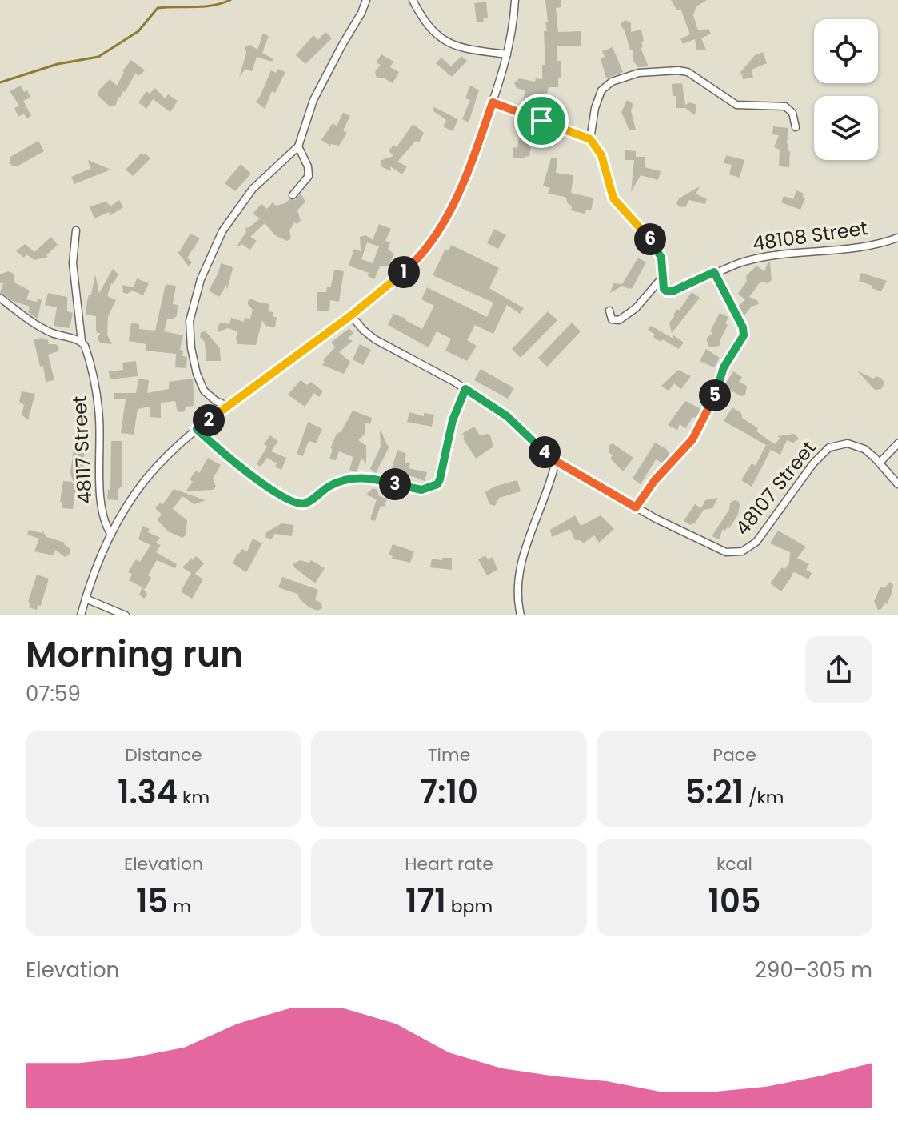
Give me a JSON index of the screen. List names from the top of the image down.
{
  "streets": {
    "street": ["48108 Street", "48117 Street", "48107 Street"]
  },
  "page": {
    "pins": [
      "6",
      "1",
      "5",
      "2",
      "4",
      "3"
    ],
    "heading": ["Morning run", "07:59"],
    "stats": [
      ["Distance", "1.34 km"],
      ["Time", "7:10"],
      ["Pace", "5:21 /km"],
      ["Elevation", "15 m"],
      ["Heart rate", "171 bpm"],
      ["kcal", "105"]
    ],
    "chart": ["Elevation", "290–305 m"]
  }
}
